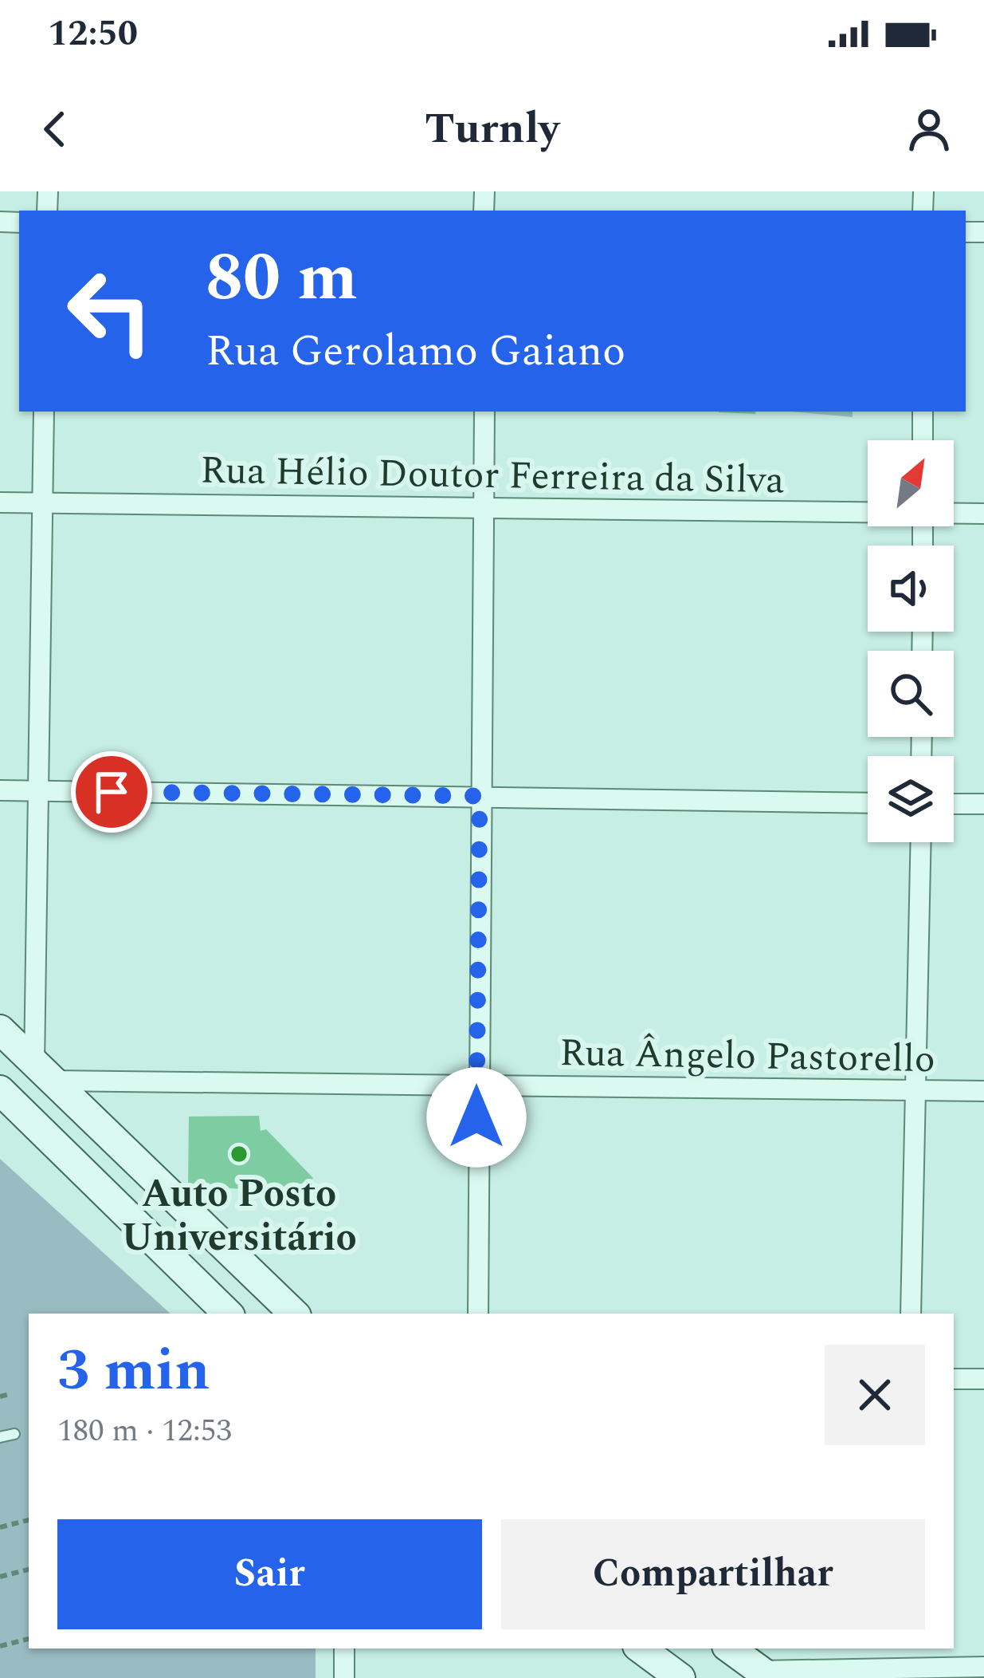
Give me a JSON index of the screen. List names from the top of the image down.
{
  "streets": {
    "street": ["Rua Hélio Doutor Ferreira da Silva", "Rua Ângelo Pastorello"]
  },
  "places": ["Auto Posto Universitário"],
  "north": "top right",
  "page": {
    "status": "12:50",
    "header": "Turnly",
    "turn": ["80 m", "Rua Gerolamo Gaiano"],
    "heading": ["3 min", "180 m · 12:53"],
    "buttons": ["Sair", "Compartilhar"]
  }
}
